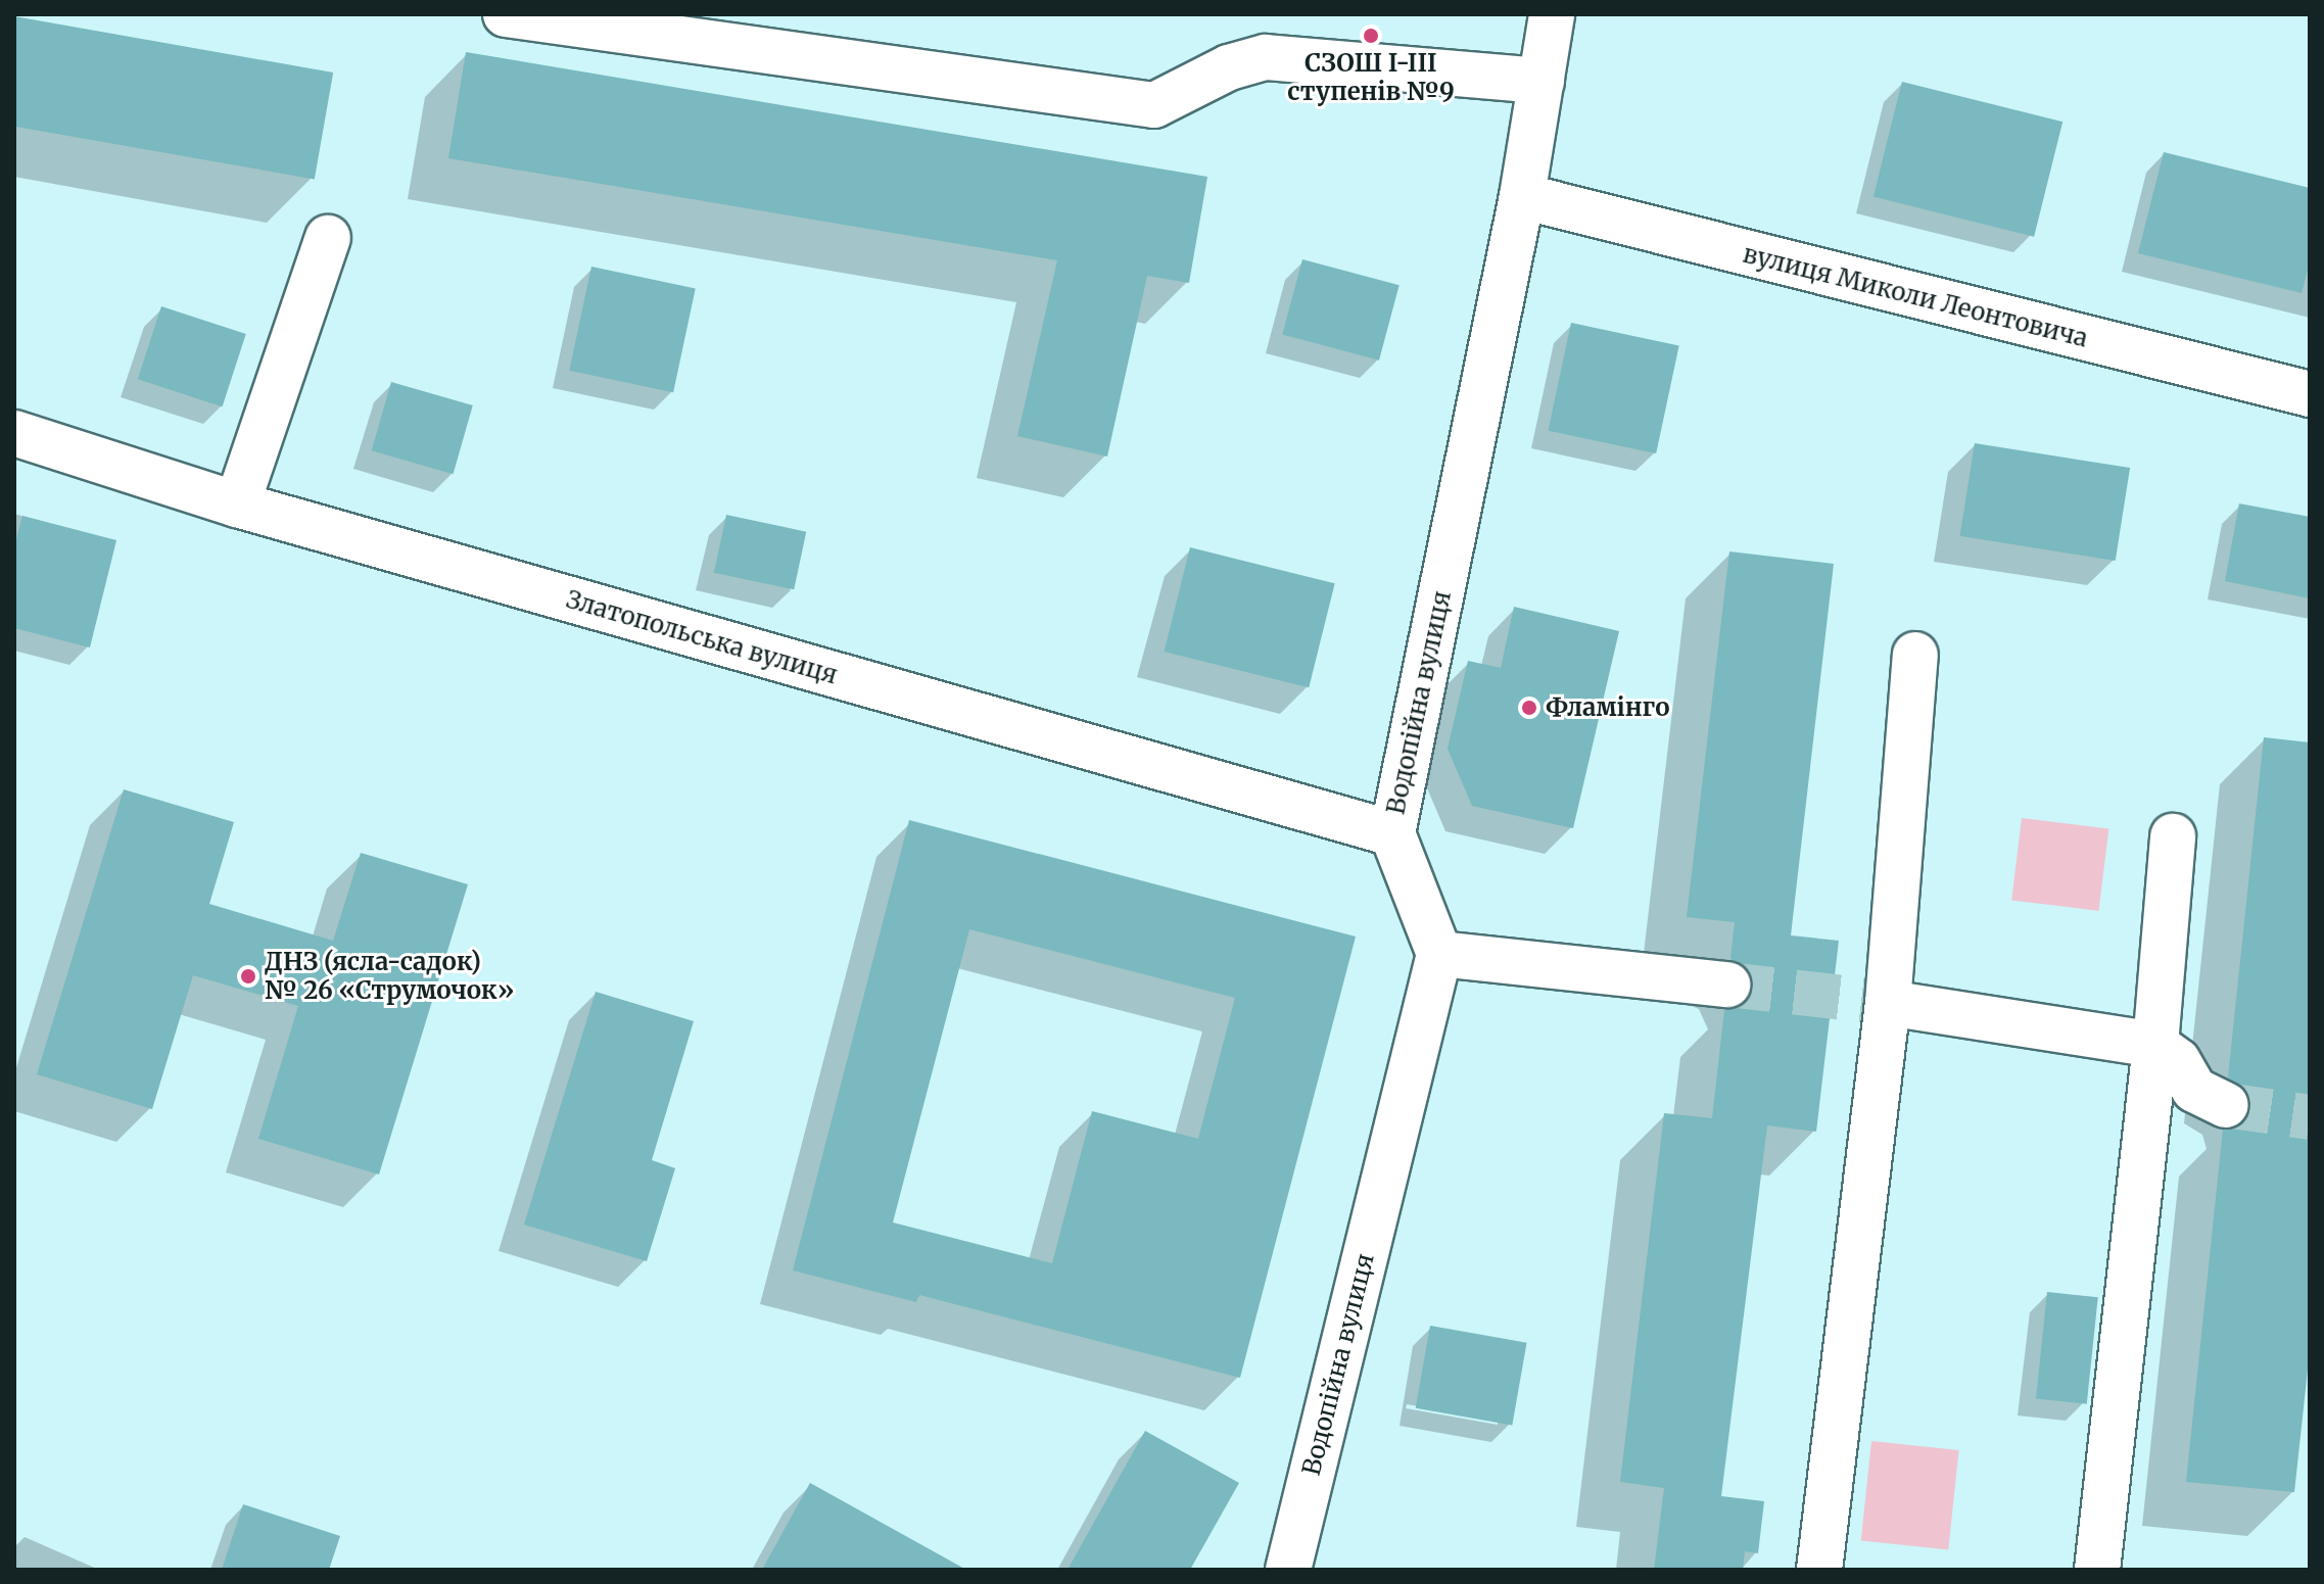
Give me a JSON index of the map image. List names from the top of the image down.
{
  "streets": {
    "street": ["вулиця Миколи Леонтовича", "Златопольська вулиця", "Водопійна вулиця"]
  },
  "crossings": [
    ["вулиця Миколи Леонтовича", "Водопійна вулиця"],
    ["Златопольська вулиця", "Водопійна вулиця"]
  ],
  "places": ["СЗОШ І-ІІІ ступенів №9", "Фламінго", "ДНЗ (ясла-садок) № 26 «Струмочок»"]
}
